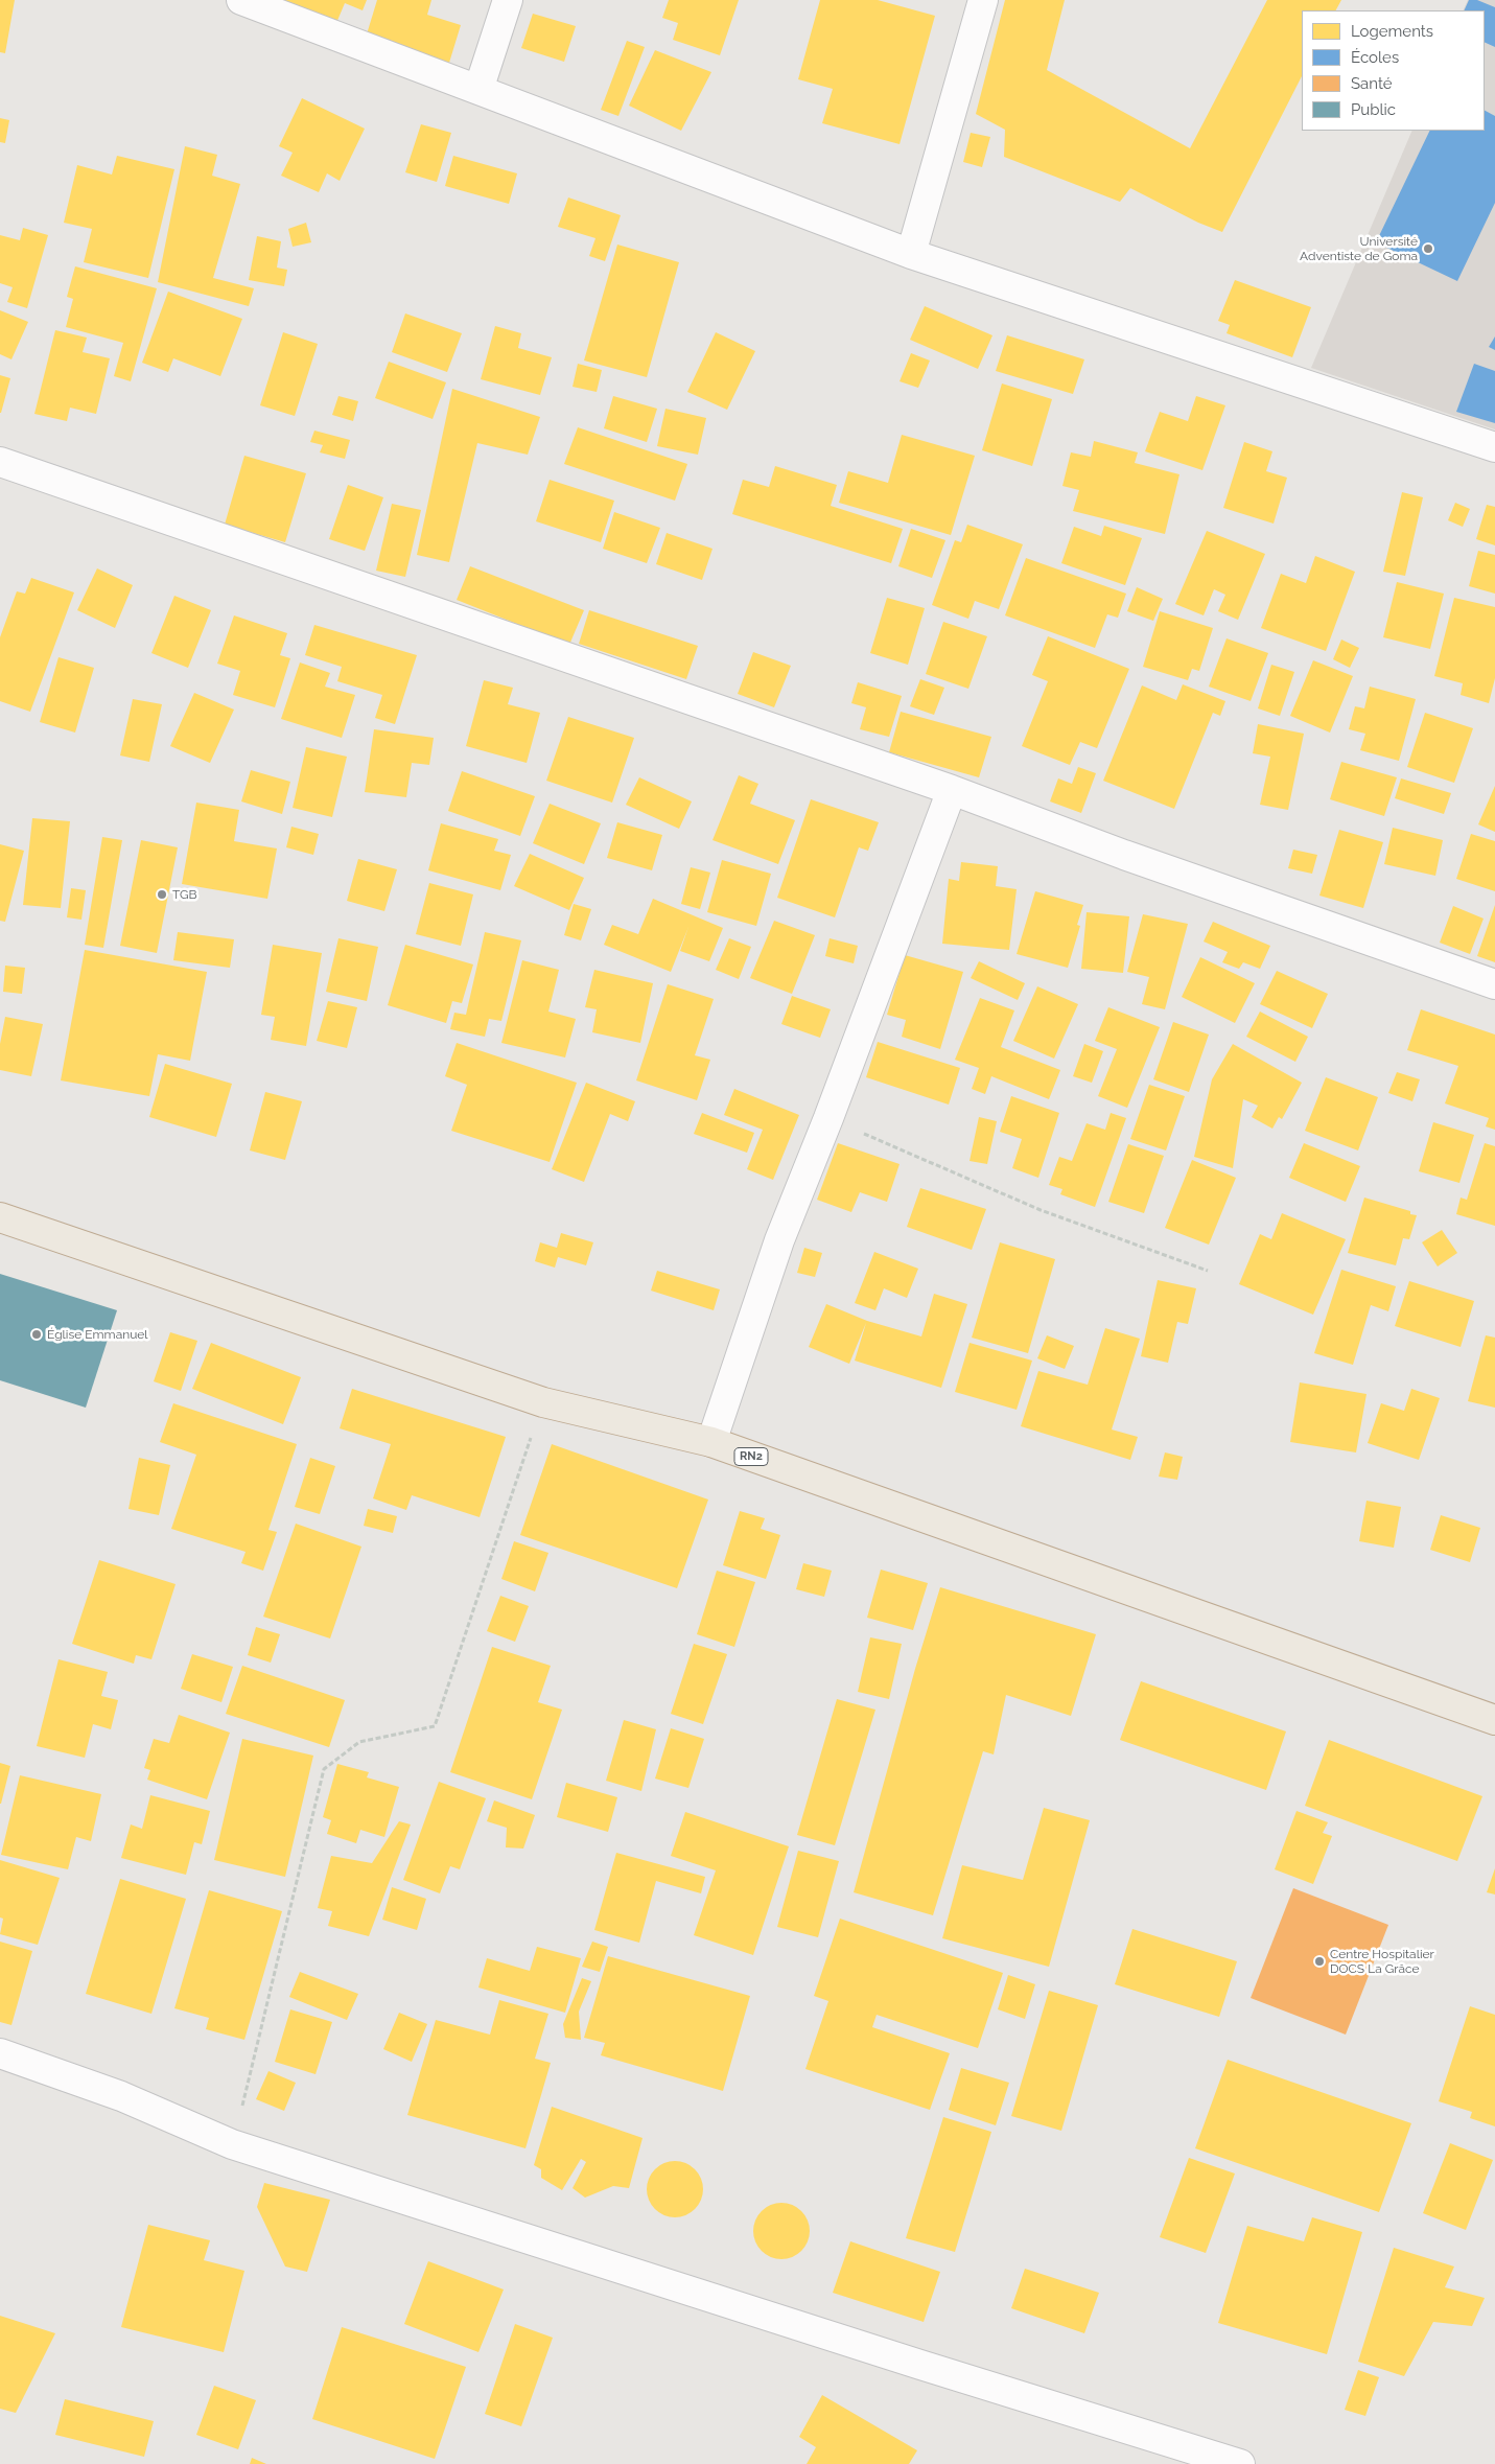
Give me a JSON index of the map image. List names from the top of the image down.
{
  "streets": {
    "highway": ["RN2"]
  },
  "places": [
    "Université Adventiste de Goma",
    "TGB",
    "Église Emmanuel",
    "Centre Hospitalier DOCS La Grâce"
  ],
  "legend": [
    "Logements",
    "Écoles",
    "Santé",
    "Public"
  ]
}
